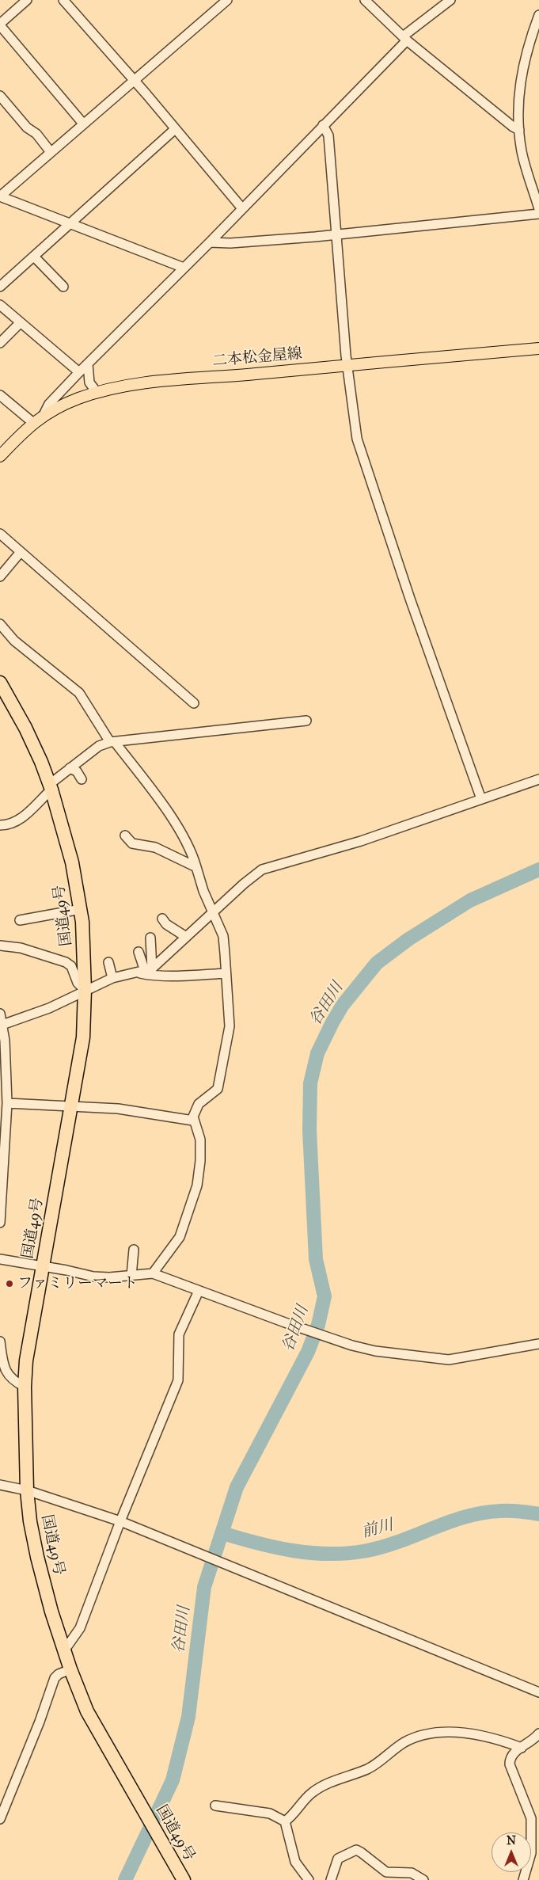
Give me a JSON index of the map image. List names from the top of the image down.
{
  "streets": {
    "highway": ["国道49号"],
    "main road": ["二本松金屋線"]
  },
  "water": ["谷田川", "前川"],
  "places": ["ファミリーマート"],
  "north": "top"
}
